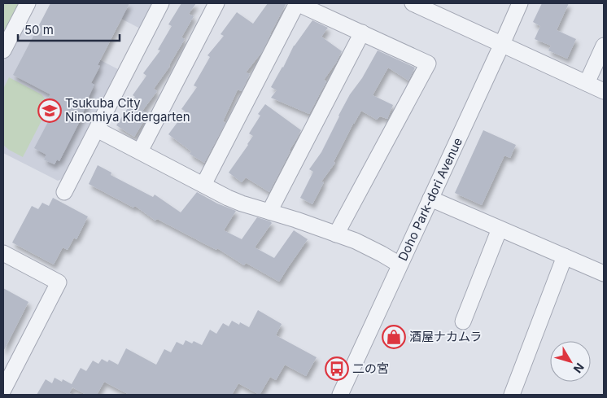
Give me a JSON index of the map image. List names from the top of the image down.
{
  "streets": {
    "street": ["Doho Park-dori Avenue"]
  },
  "places": {
    "school or university": ["Tsukuba City Ninomiya Kidergarten"],
    "shop": ["酒屋ナカムラ"],
    "bus stop": ["二の宮"]
  },
  "scale_bar": "50 m",
  "north": "bottom right"
}
